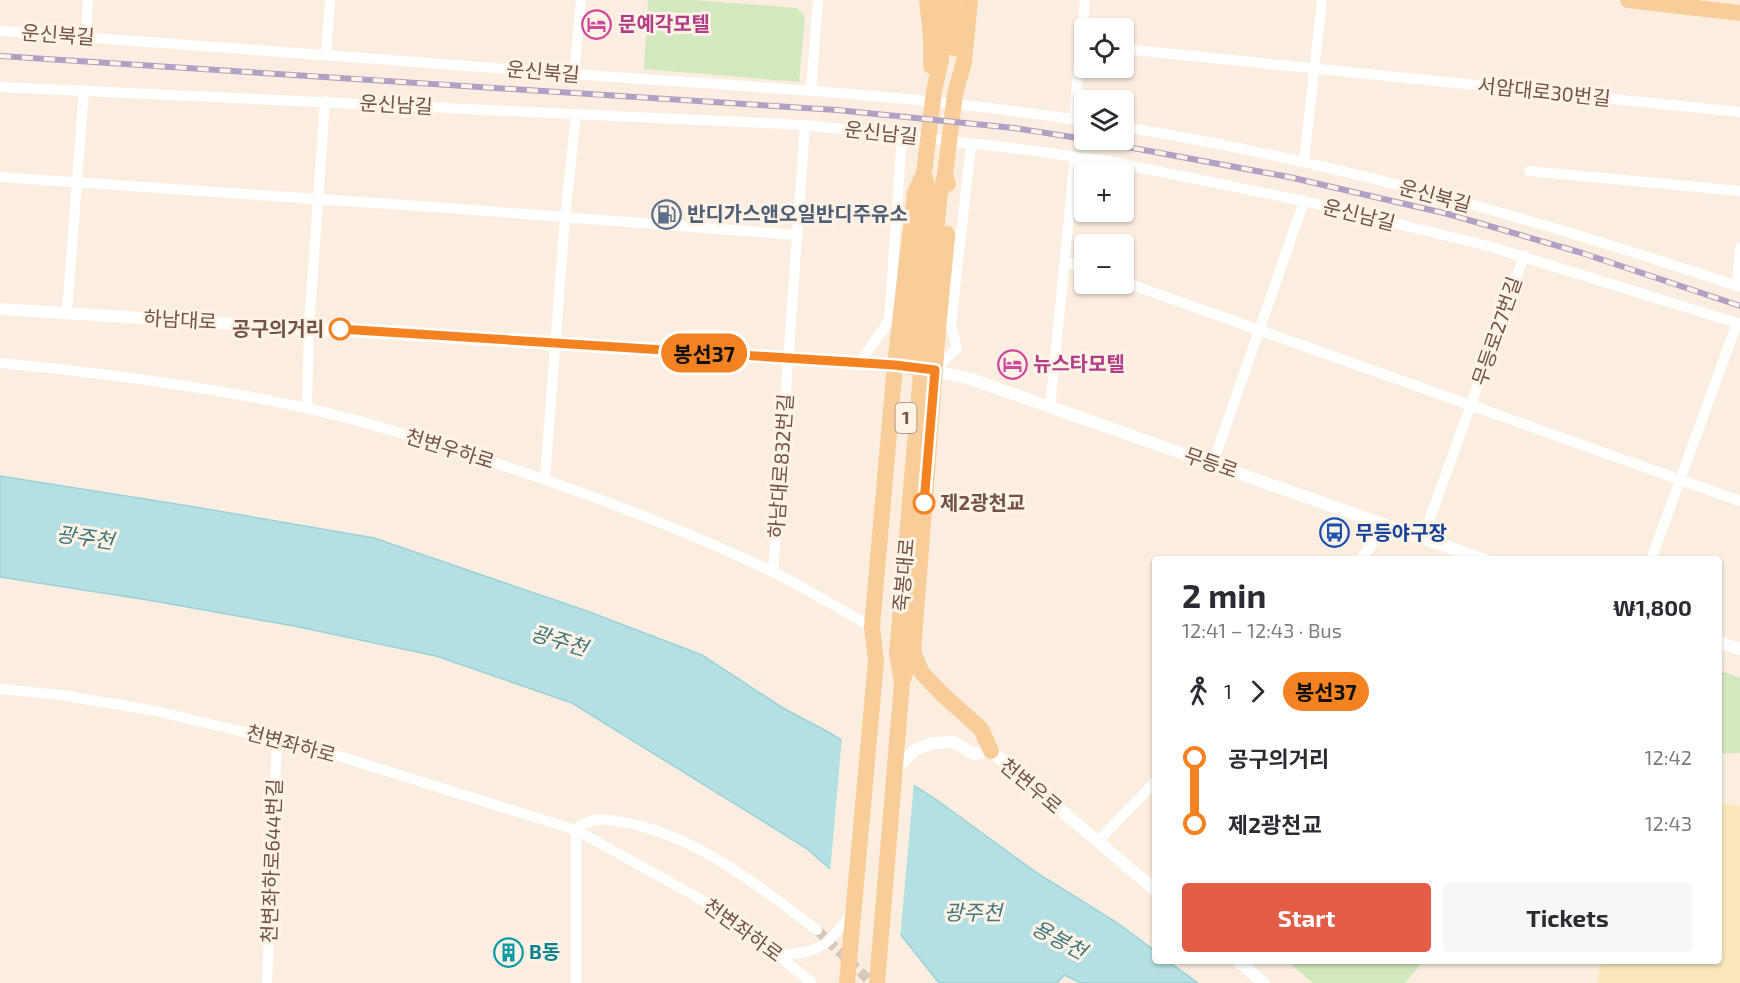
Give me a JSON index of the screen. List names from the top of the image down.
{
  "streets": {
    "main road": ["1", "죽봉대로"],
    "street": [
      "운신북길",
      "서암대로30번길",
      "운신남길",
      "하남대로",
      "무등로27번길",
      "천변우하로",
      "무등로",
      "하남대로832번길",
      "천변좌하로",
      "천변우로",
      "천변좌하로644번길"
    ]
  },
  "crossings": [
    ["운신남길", "무등로27번길"],
    ["운신남길", "하남대로832번길"],
    ["하남대로", "무등로"],
    ["하남대로", "하남대로832번길"],
    ["무등로27번길", "무등로"],
    ["1", "죽봉대로"],
    ["천변우하로", "하남대로832번길"],
    ["죽봉대로", "천변우로"],
    ["천변좌하로", "천변좌하로644번길"]
  ],
  "water": ["광주천", "용봉천"],
  "places": {
    "hotel": ["문예각모텔", "뉴스타모텔"],
    "fuel station": ["반디가스앤오일반디주유소"],
    "other": ["공구의거리", "제2광천교"],
    "bus stop": ["무등야구장"],
    "building": ["B동"]
  },
  "lines": ["bus line 봉선37"],
  "page": {
    "on_map": "봉선37",
    "map_buttons": ["+", "−"],
    "heading": ["2 min", "12:41 – 12:43 · Bus", "₩1,800"],
    "legs": ["1", "봉선37"],
    "list": [
      {
        "name": "공구의거리",
        "value": "12:42"
      },
      {
        "name": "제2광천교",
        "value": "12:43"
      }
    ],
    "buttons": ["Start", "Tickets"]
  }
}
